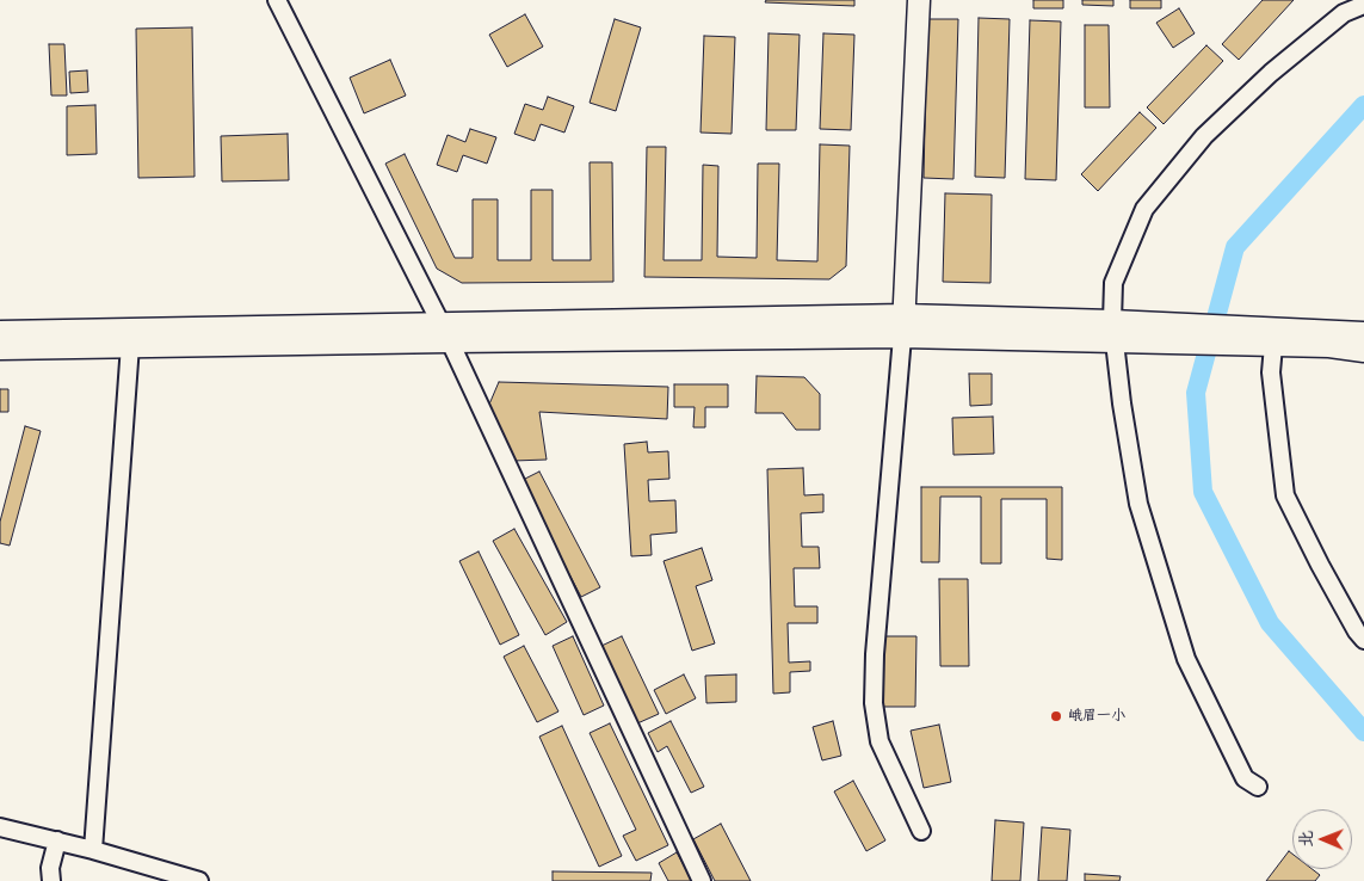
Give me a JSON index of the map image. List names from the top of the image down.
{
  "places": ["峨眉一小"],
  "north": "left"
}
